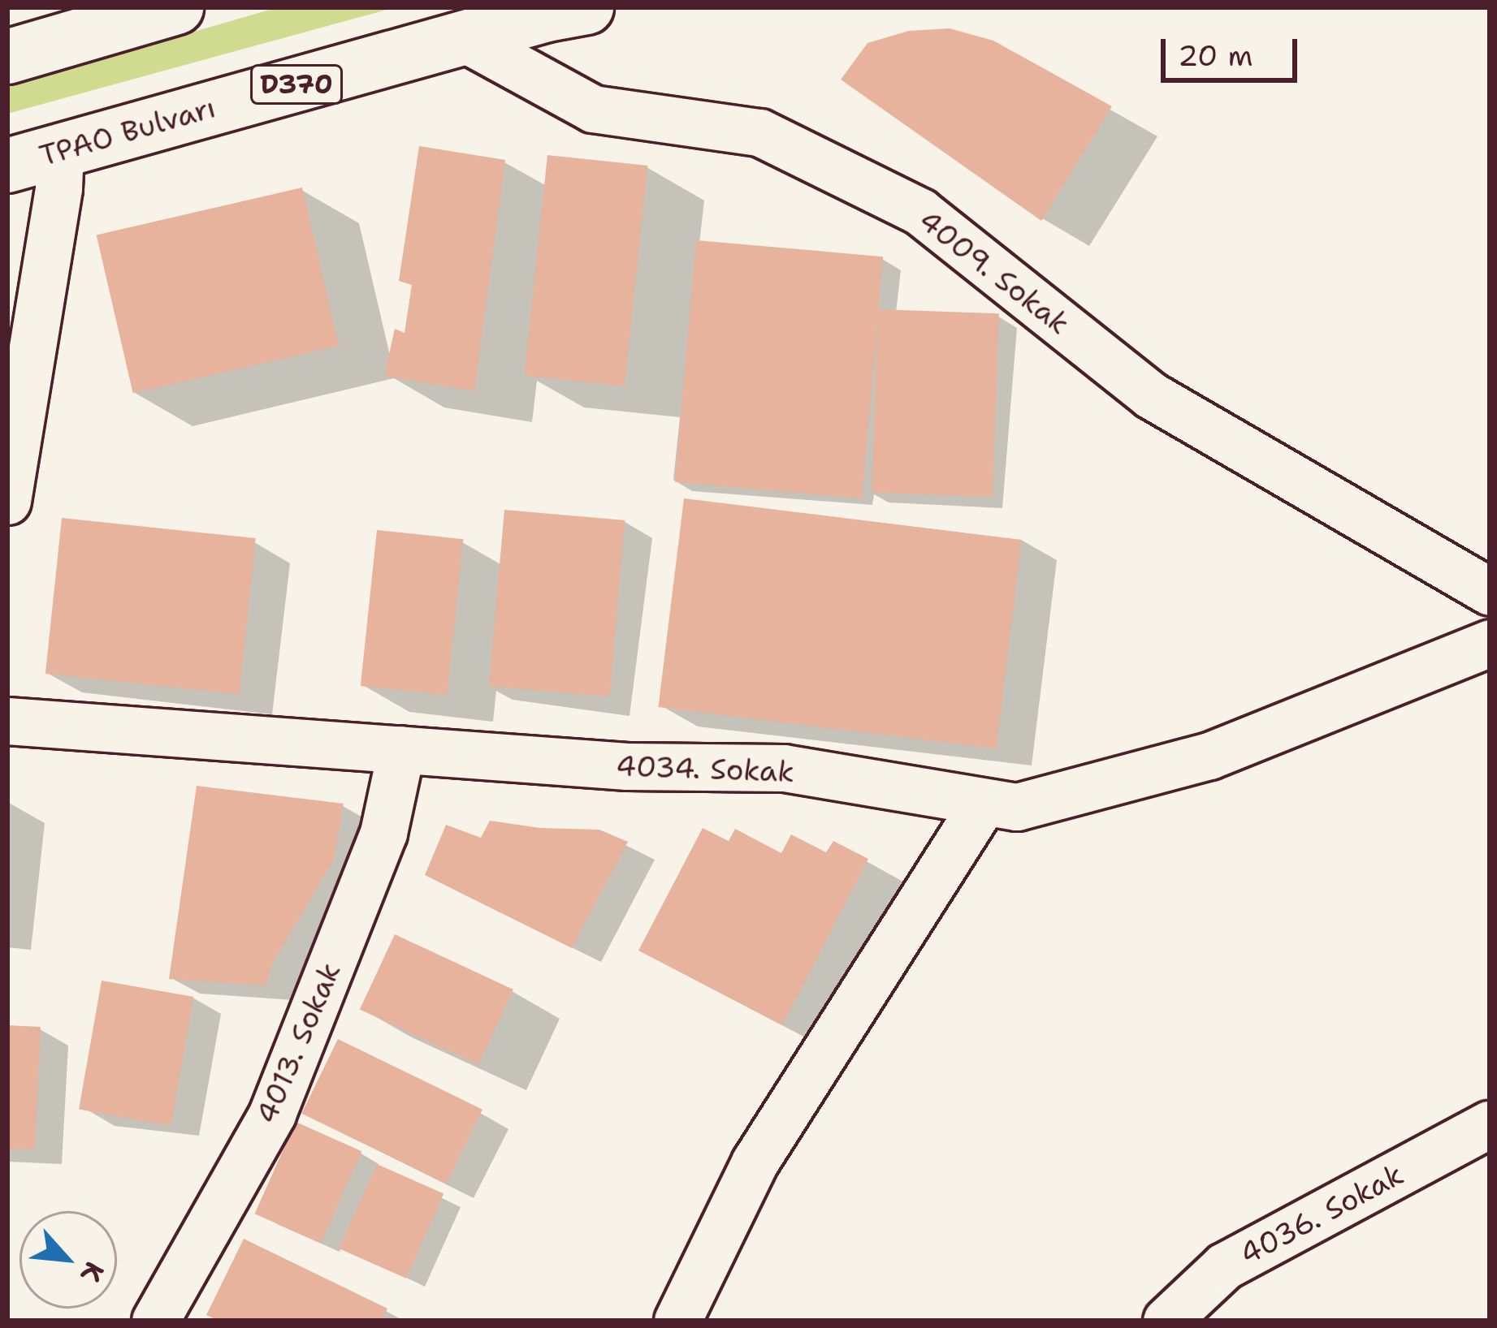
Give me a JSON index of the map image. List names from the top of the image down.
{
  "streets": {
    "highway": ["D370", "TPAO Bulvarı"],
    "street": [
      "4009. Sokak",
      "4034. Sokak",
      "4013. Sokak",
      "4036. Sokak"
    ]
  },
  "crossings": [
    ["TPAO Bulvarı", "4009. Sokak"],
    ["4034. Sokak", "4013. Sokak"]
  ],
  "scale_bar": "20 m",
  "north": "bottom right"
}
